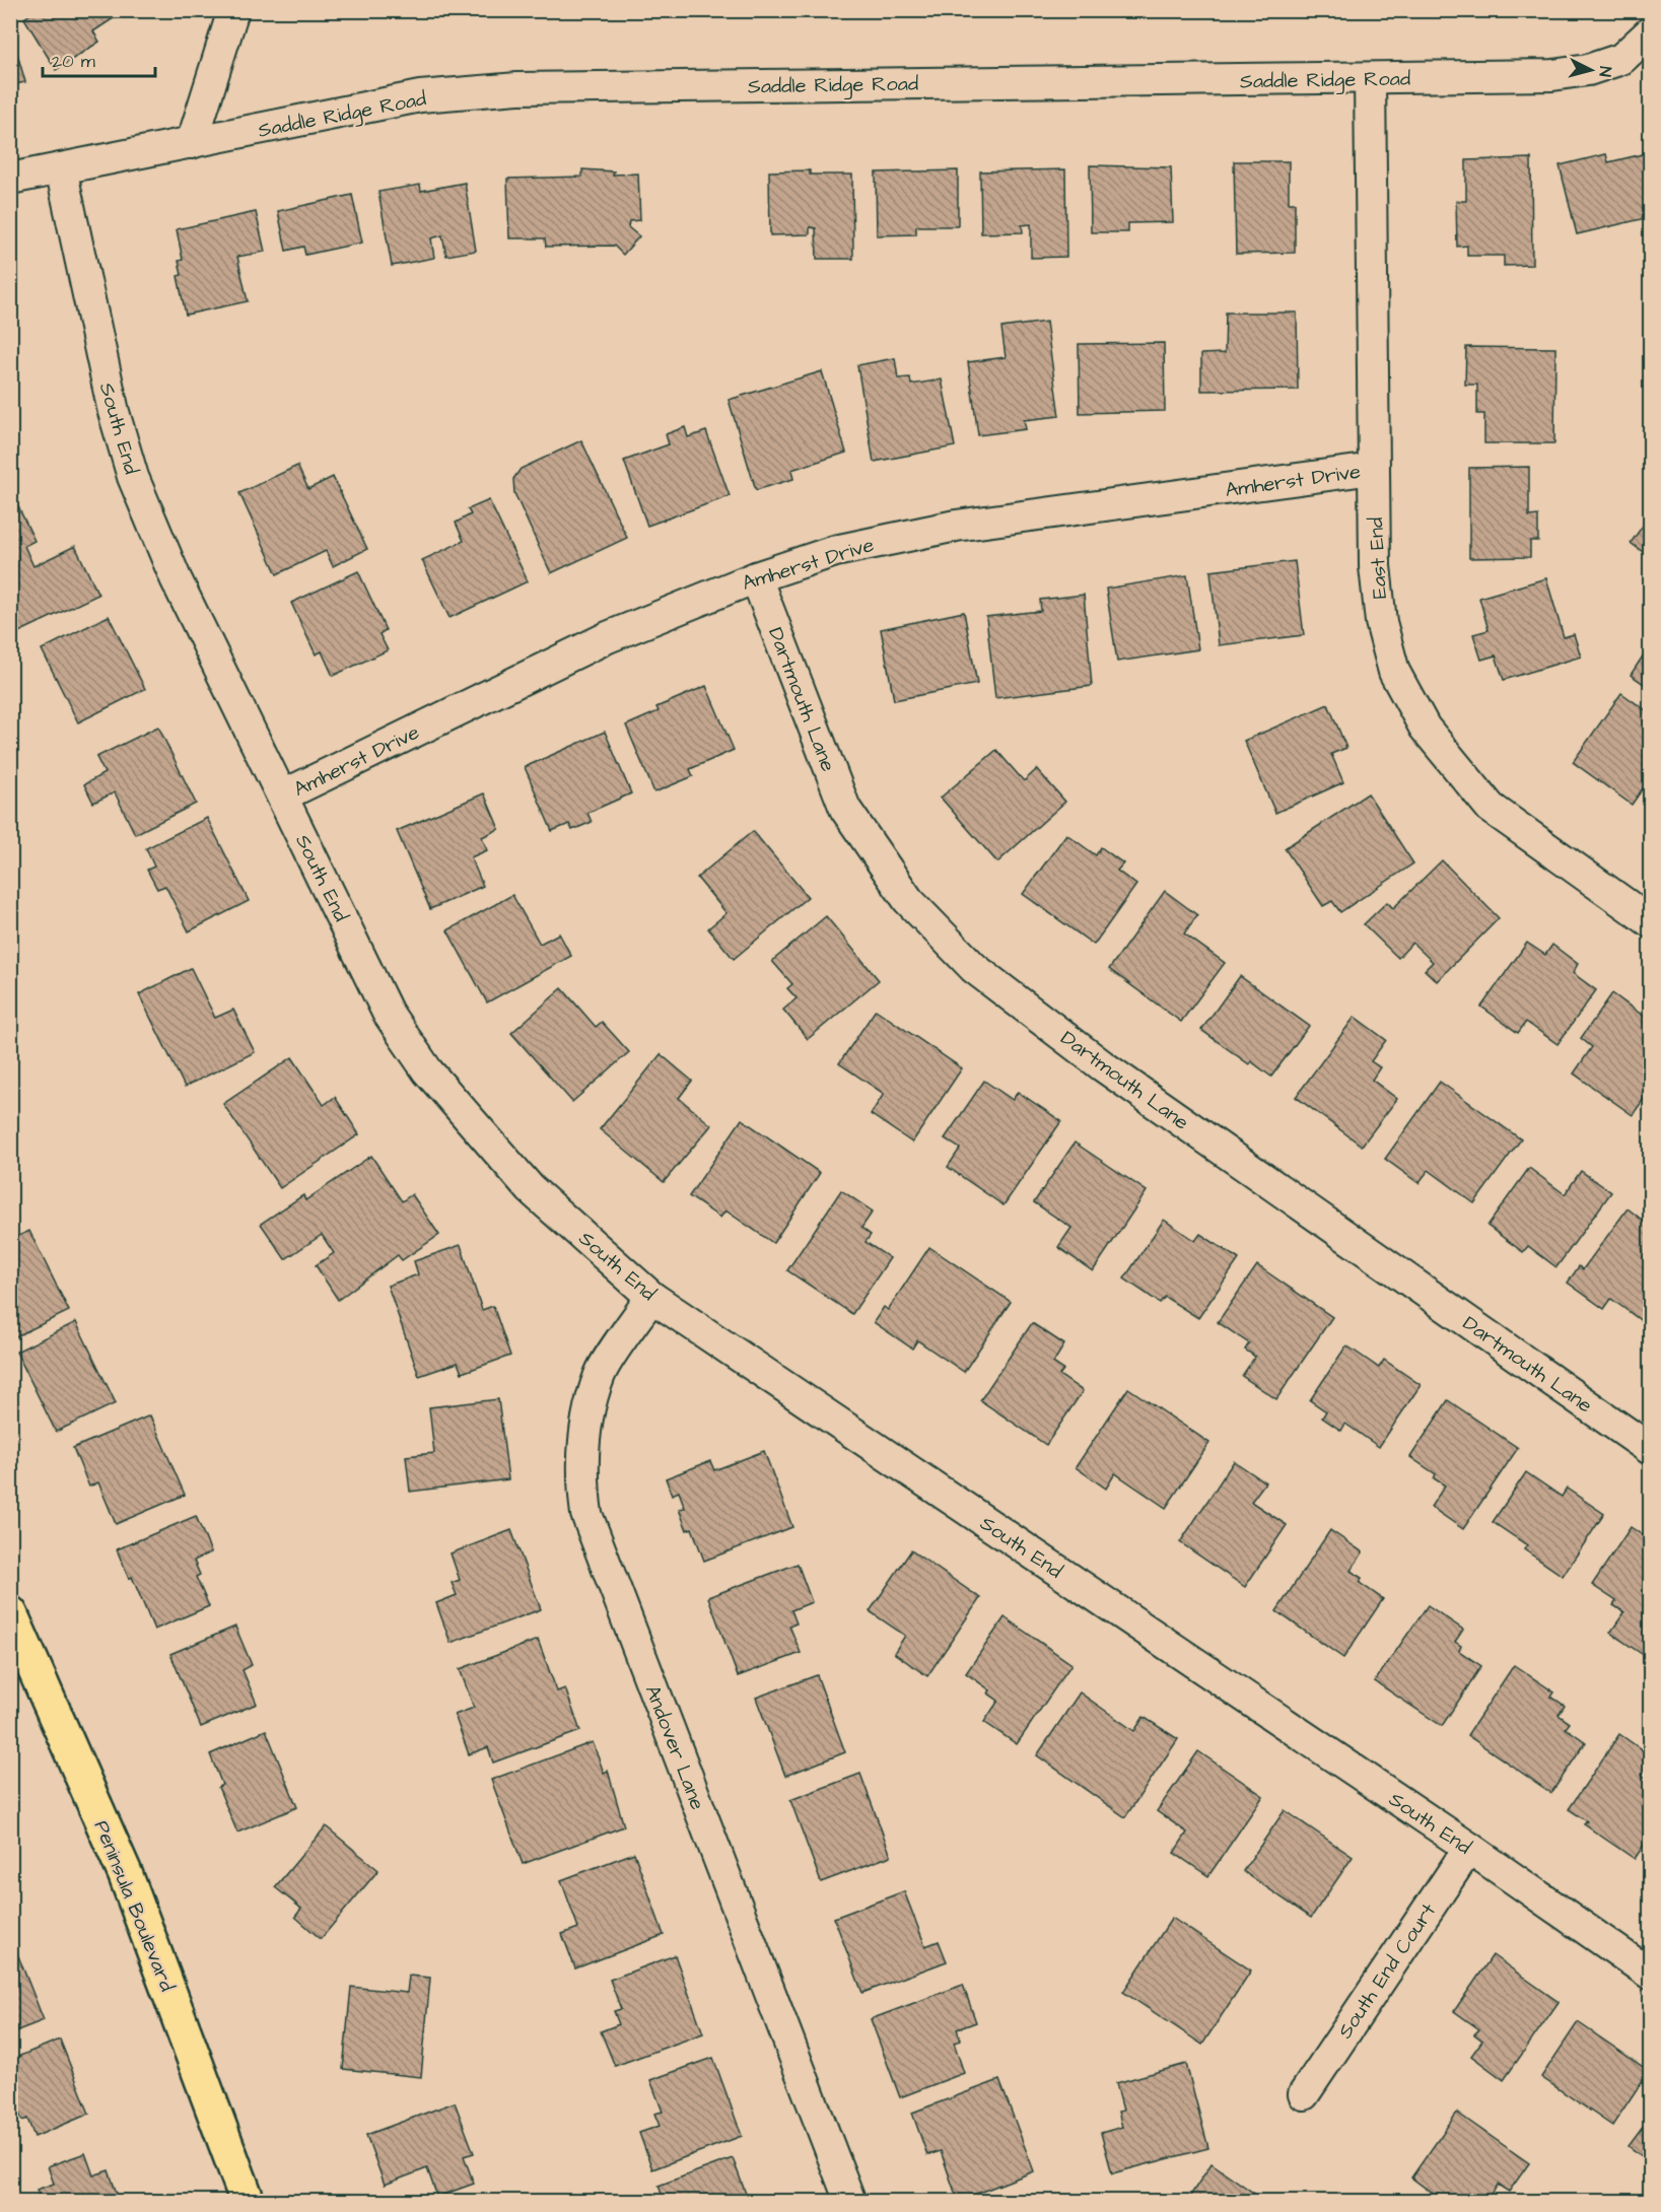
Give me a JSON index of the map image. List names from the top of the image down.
{
  "streets": {
    "main road": ["Peninsula Boulevard"],
    "street": [
      "Saddle Ridge Road",
      "South End",
      "Amherst Drive",
      "East End",
      "Dartmouth Lane",
      "Andover Lane",
      "South End Court"
    ]
  },
  "crossings": [
    ["Saddle Ridge Road", "South End"],
    ["Saddle Ridge Road", "East End"],
    ["South End", "Amherst Drive"],
    ["South End", "Andover Lane"],
    ["South End", "South End Court"],
    ["Amherst Drive", "East End"],
    ["Amherst Drive", "Dartmouth Lane"]
  ],
  "scale_bar": "20 m",
  "north": "right"
}
